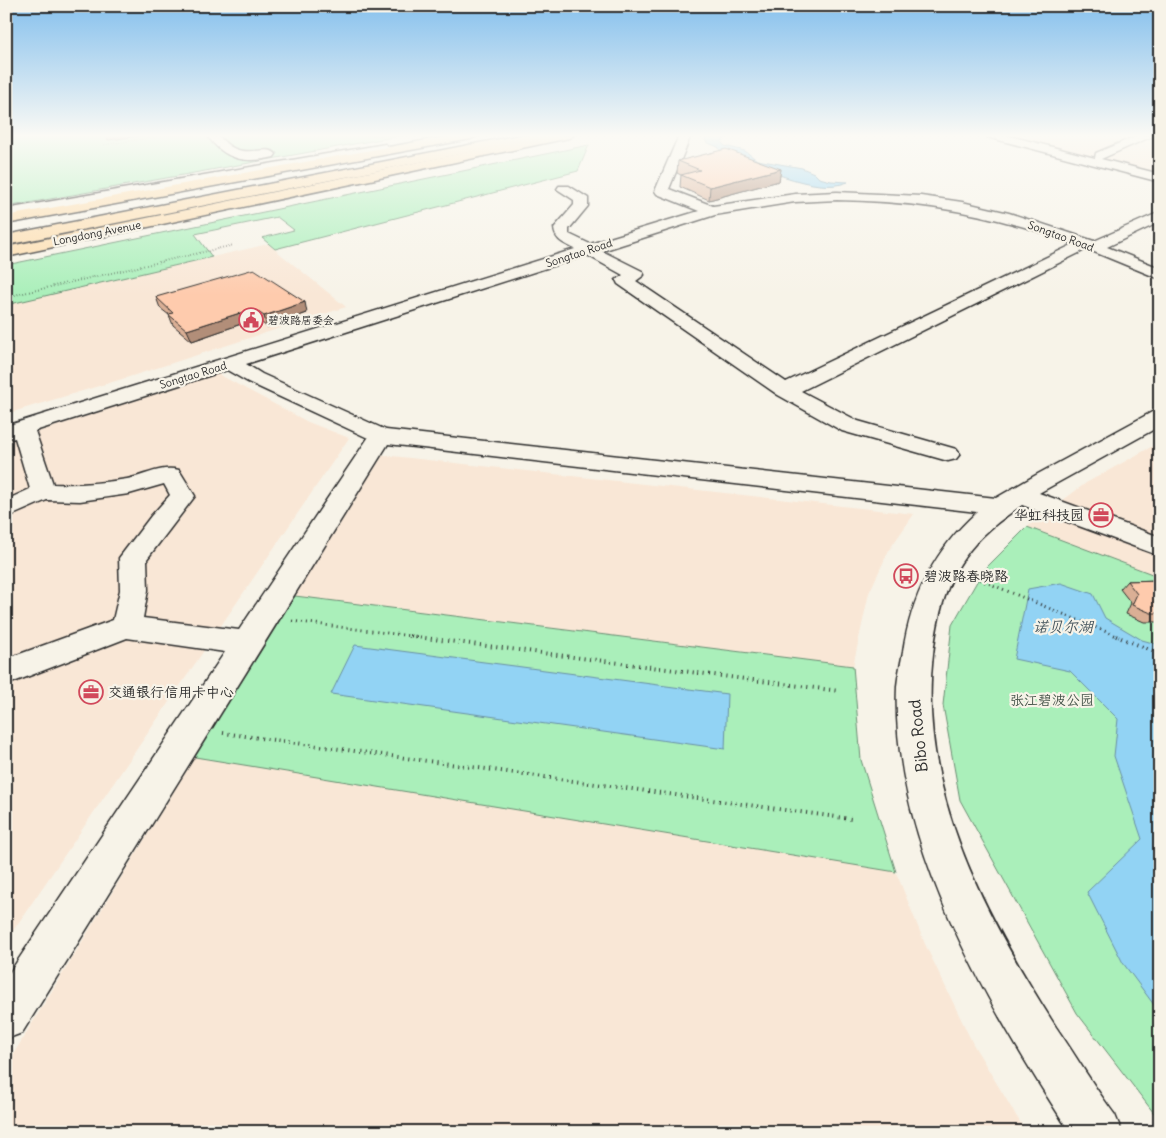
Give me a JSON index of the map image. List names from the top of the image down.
{
  "streets": {
    "main road": ["Longdong Avenue"],
    "street": ["Songtao Road", "Bibo Road"]
  },
  "water": ["诺贝尔湖"],
  "parks": ["张江碧波公园"],
  "places": {
    "public building": ["碧波路居委会"],
    "office": ["华虹科技园", "交通银行信用卡中心"],
    "bus stop": ["碧波路春晓路"]
  }
}
